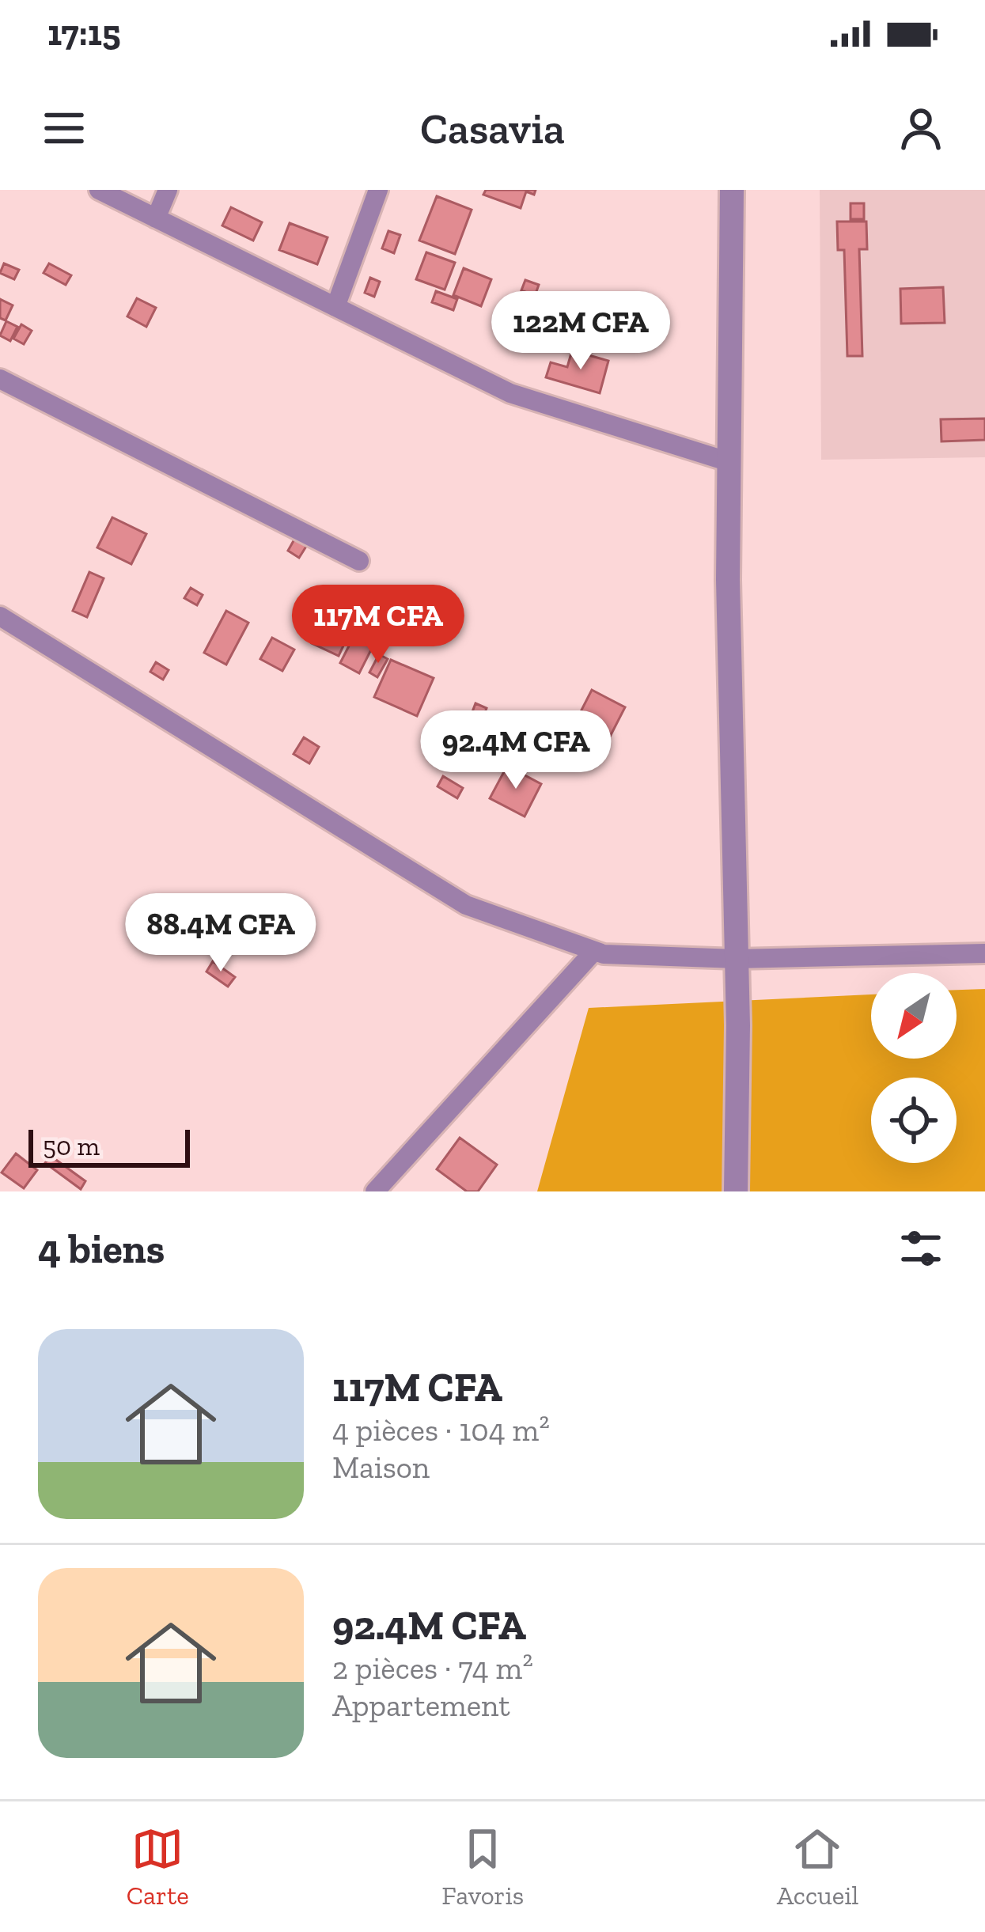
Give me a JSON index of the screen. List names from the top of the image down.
{
  "scale_bar": "50 m",
  "north": "bottom left",
  "page": {
    "status": "17:15",
    "header": "Casavia",
    "price": [
      "122M CFA",
      "117M CFA",
      "92.4M CFA",
      "88.4M CFA"
    ],
    "scale": "50 m",
    "heading": "4 biens",
    "list": [
      {
        "name": "117M CFA",
        "note": "4 pièces · 104 m² · Maison"
      },
      {
        "name": "92.4M CFA",
        "note": "2 pièces · 74 m² · Appartement"
      }
    ],
    "tabs": ["Carte", "Favoris", "Accueil"]
  }
}
